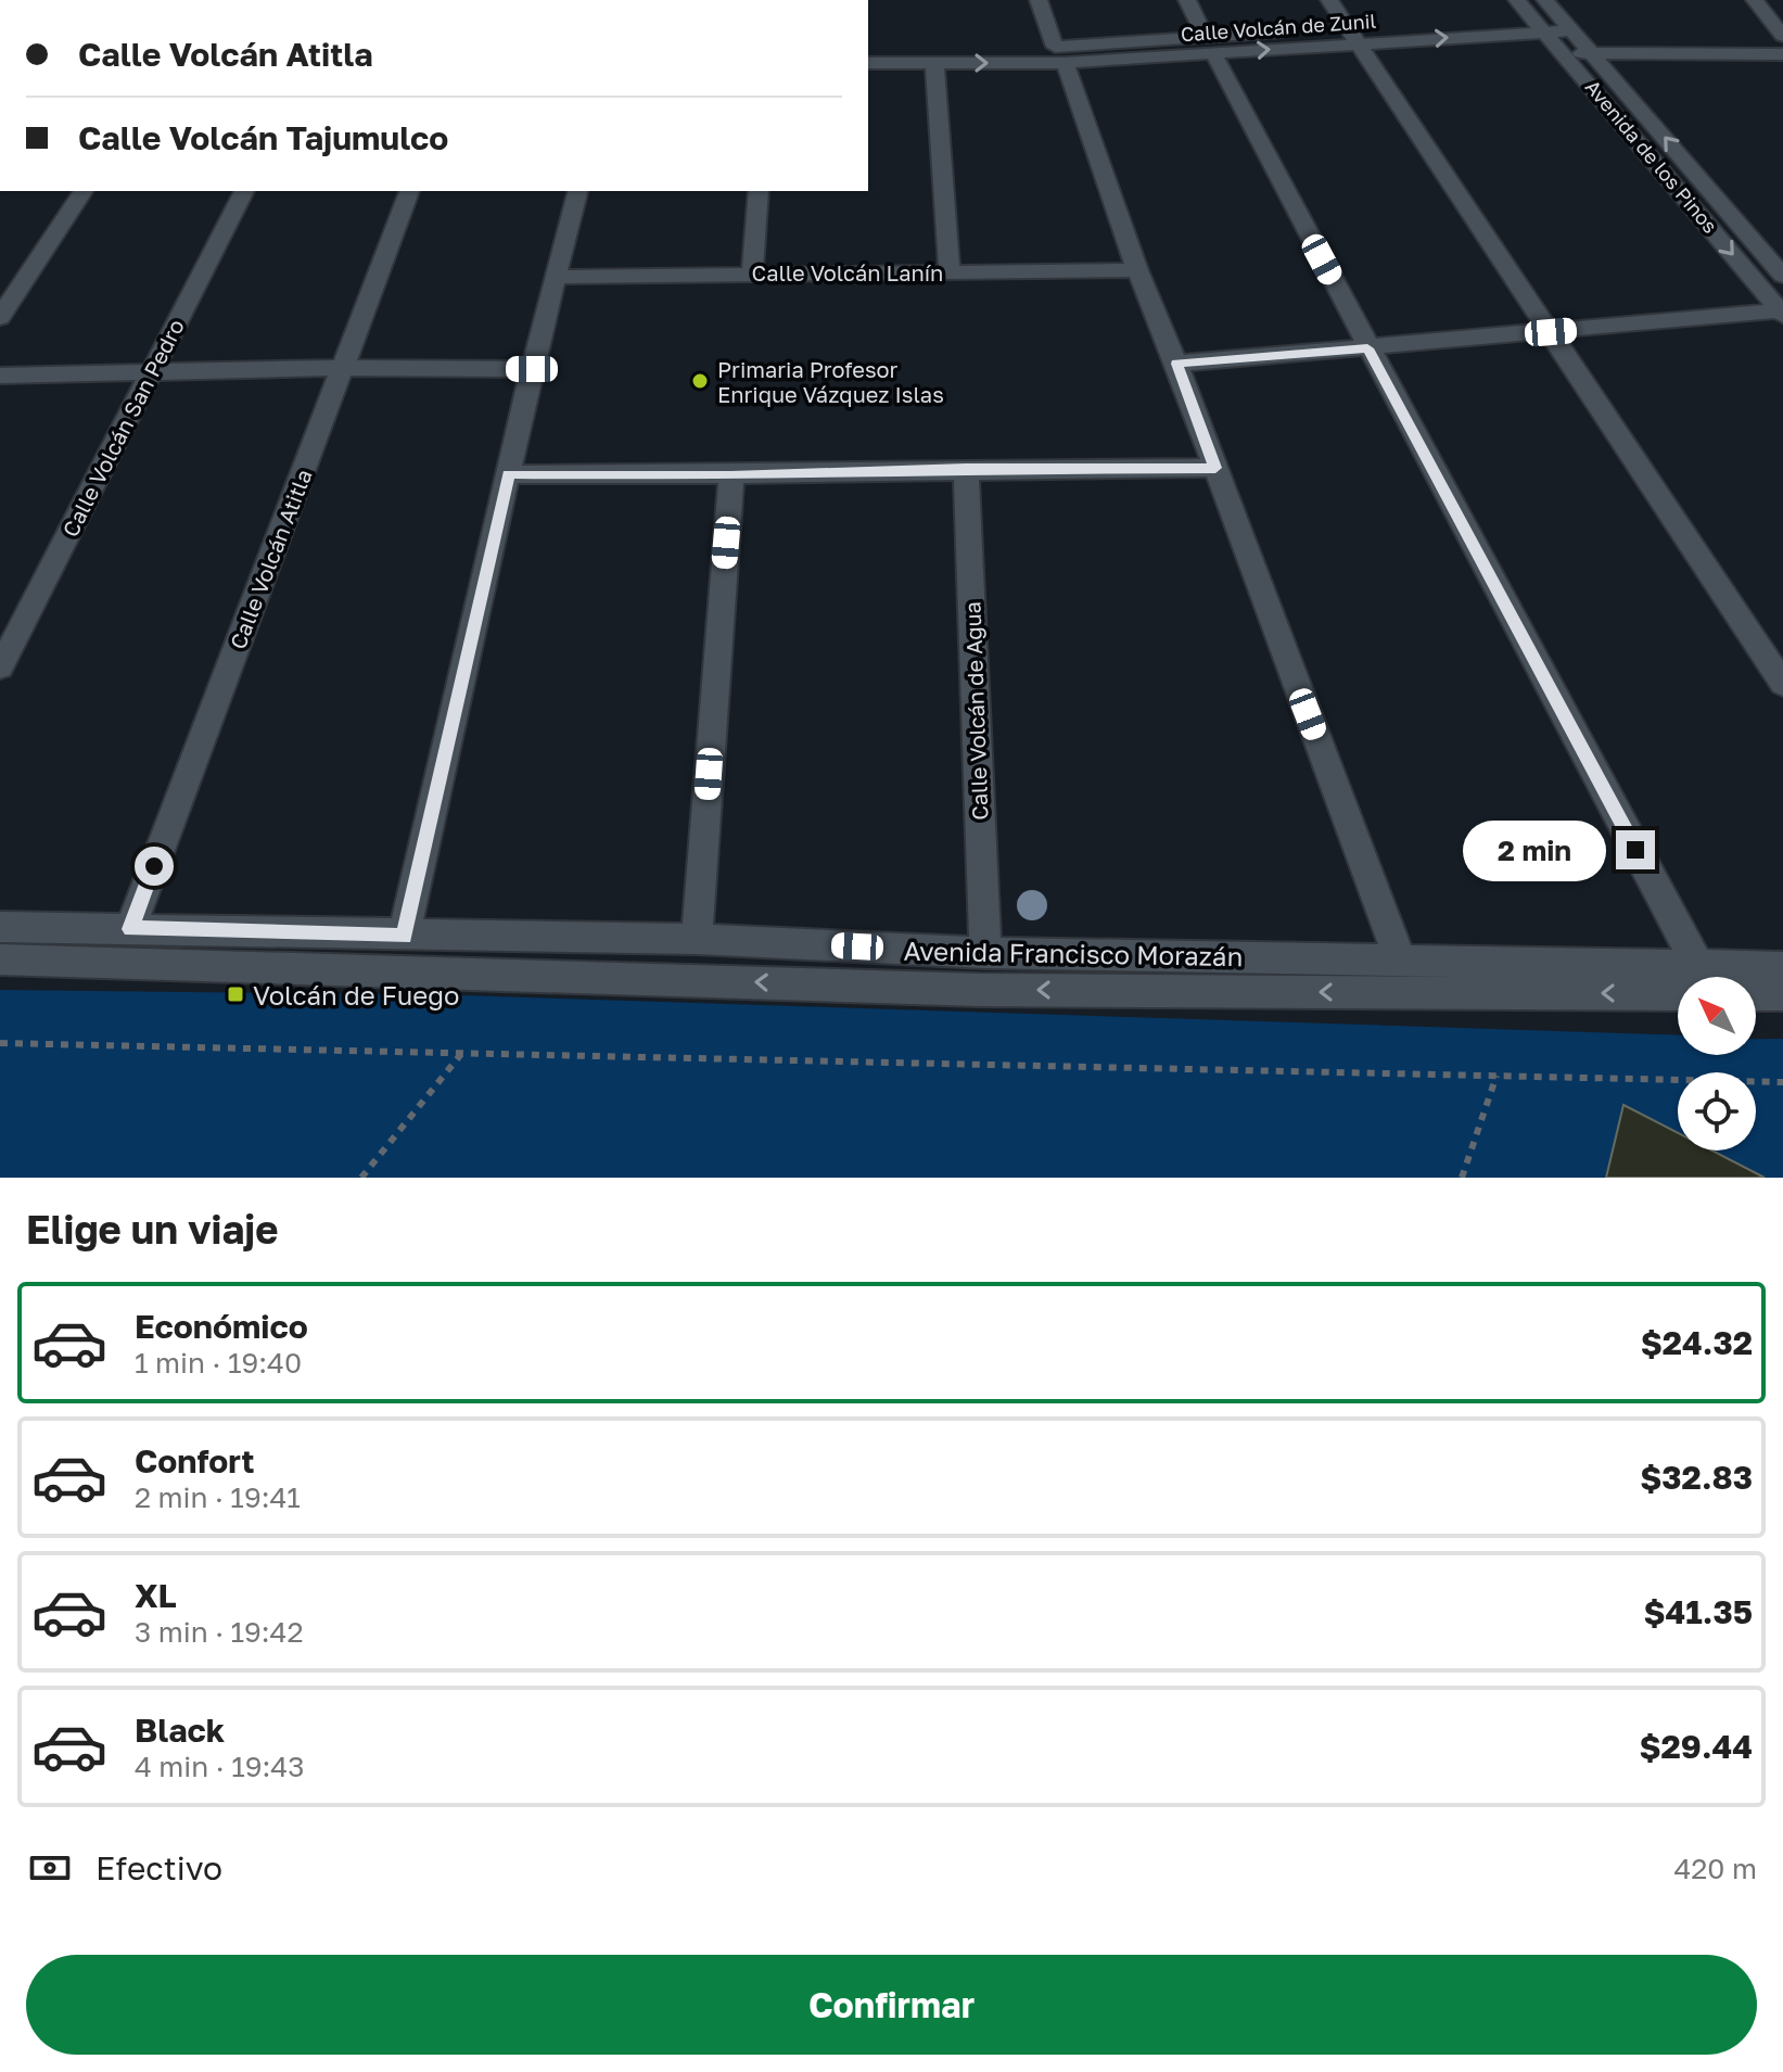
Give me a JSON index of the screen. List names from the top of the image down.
{
  "streets": {
    "street": [
      "Calle Volcán de Zunil",
      "Avenida de los Pinos",
      "Calle Volcán Lanín",
      "Calle Volcán San Pedro",
      "Calle Volcán Atitla",
      "Calle Volcán de Agua",
      "Avenida Francisco Morazán"
    ]
  },
  "crossings": [
    ["Calle Volcán de Zunil", "Avenida de los Pinos"],
    ["Calle Volcán Atitla", "Avenida Francisco Morazán"],
    ["Calle Volcán de Agua", "Avenida Francisco Morazán"]
  ],
  "places": {
    "other": ["Primaria Profesor Enrique Vázquez Islas"],
    "transit": ["Volcán de Fuego"]
  },
  "north": "top left",
  "page": {
    "banner": ["Calle Volcán Atitla", "Calle Volcán Tajumulco"],
    "bubble": "2 min",
    "heading": "Elige un viaje",
    "list": [
      {
        "name": "Económico",
        "note": "1 min · 19:40",
        "value": "$24.32"
      },
      {
        "name": "Confort",
        "note": "2 min · 19:41",
        "value": "$32.83"
      },
      {
        "name": "XL",
        "note": "3 min · 19:42",
        "value": "$41.35"
      },
      {
        "name": "Black",
        "note": "4 min · 19:43",
        "value": "$29.44"
      }
    ],
    "pay": ["Efectivo", "420 m"],
    "buttons": "Confirmar"
  }
}
